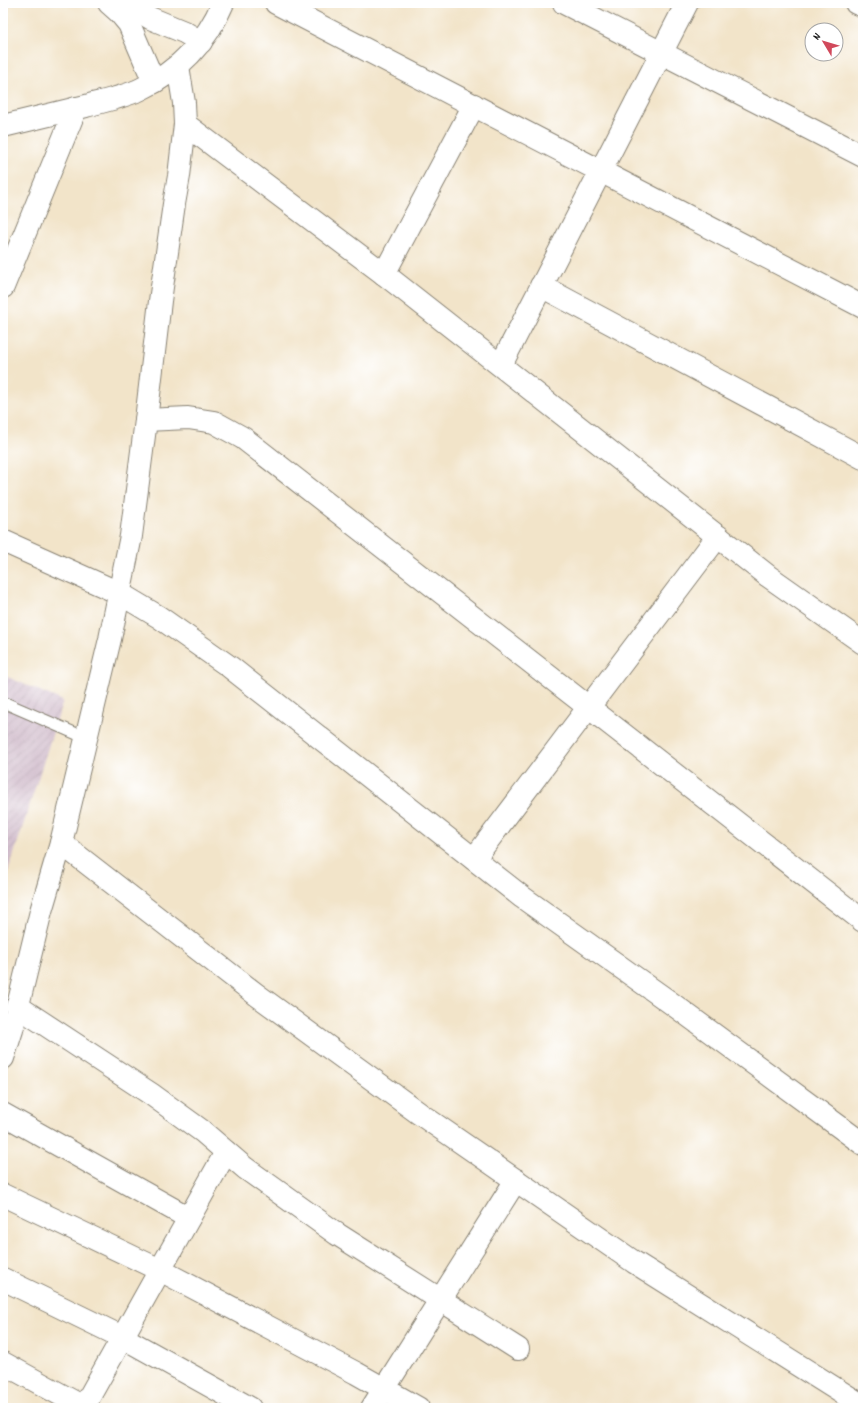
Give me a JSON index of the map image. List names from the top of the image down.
{
  "north": "top left"
}
